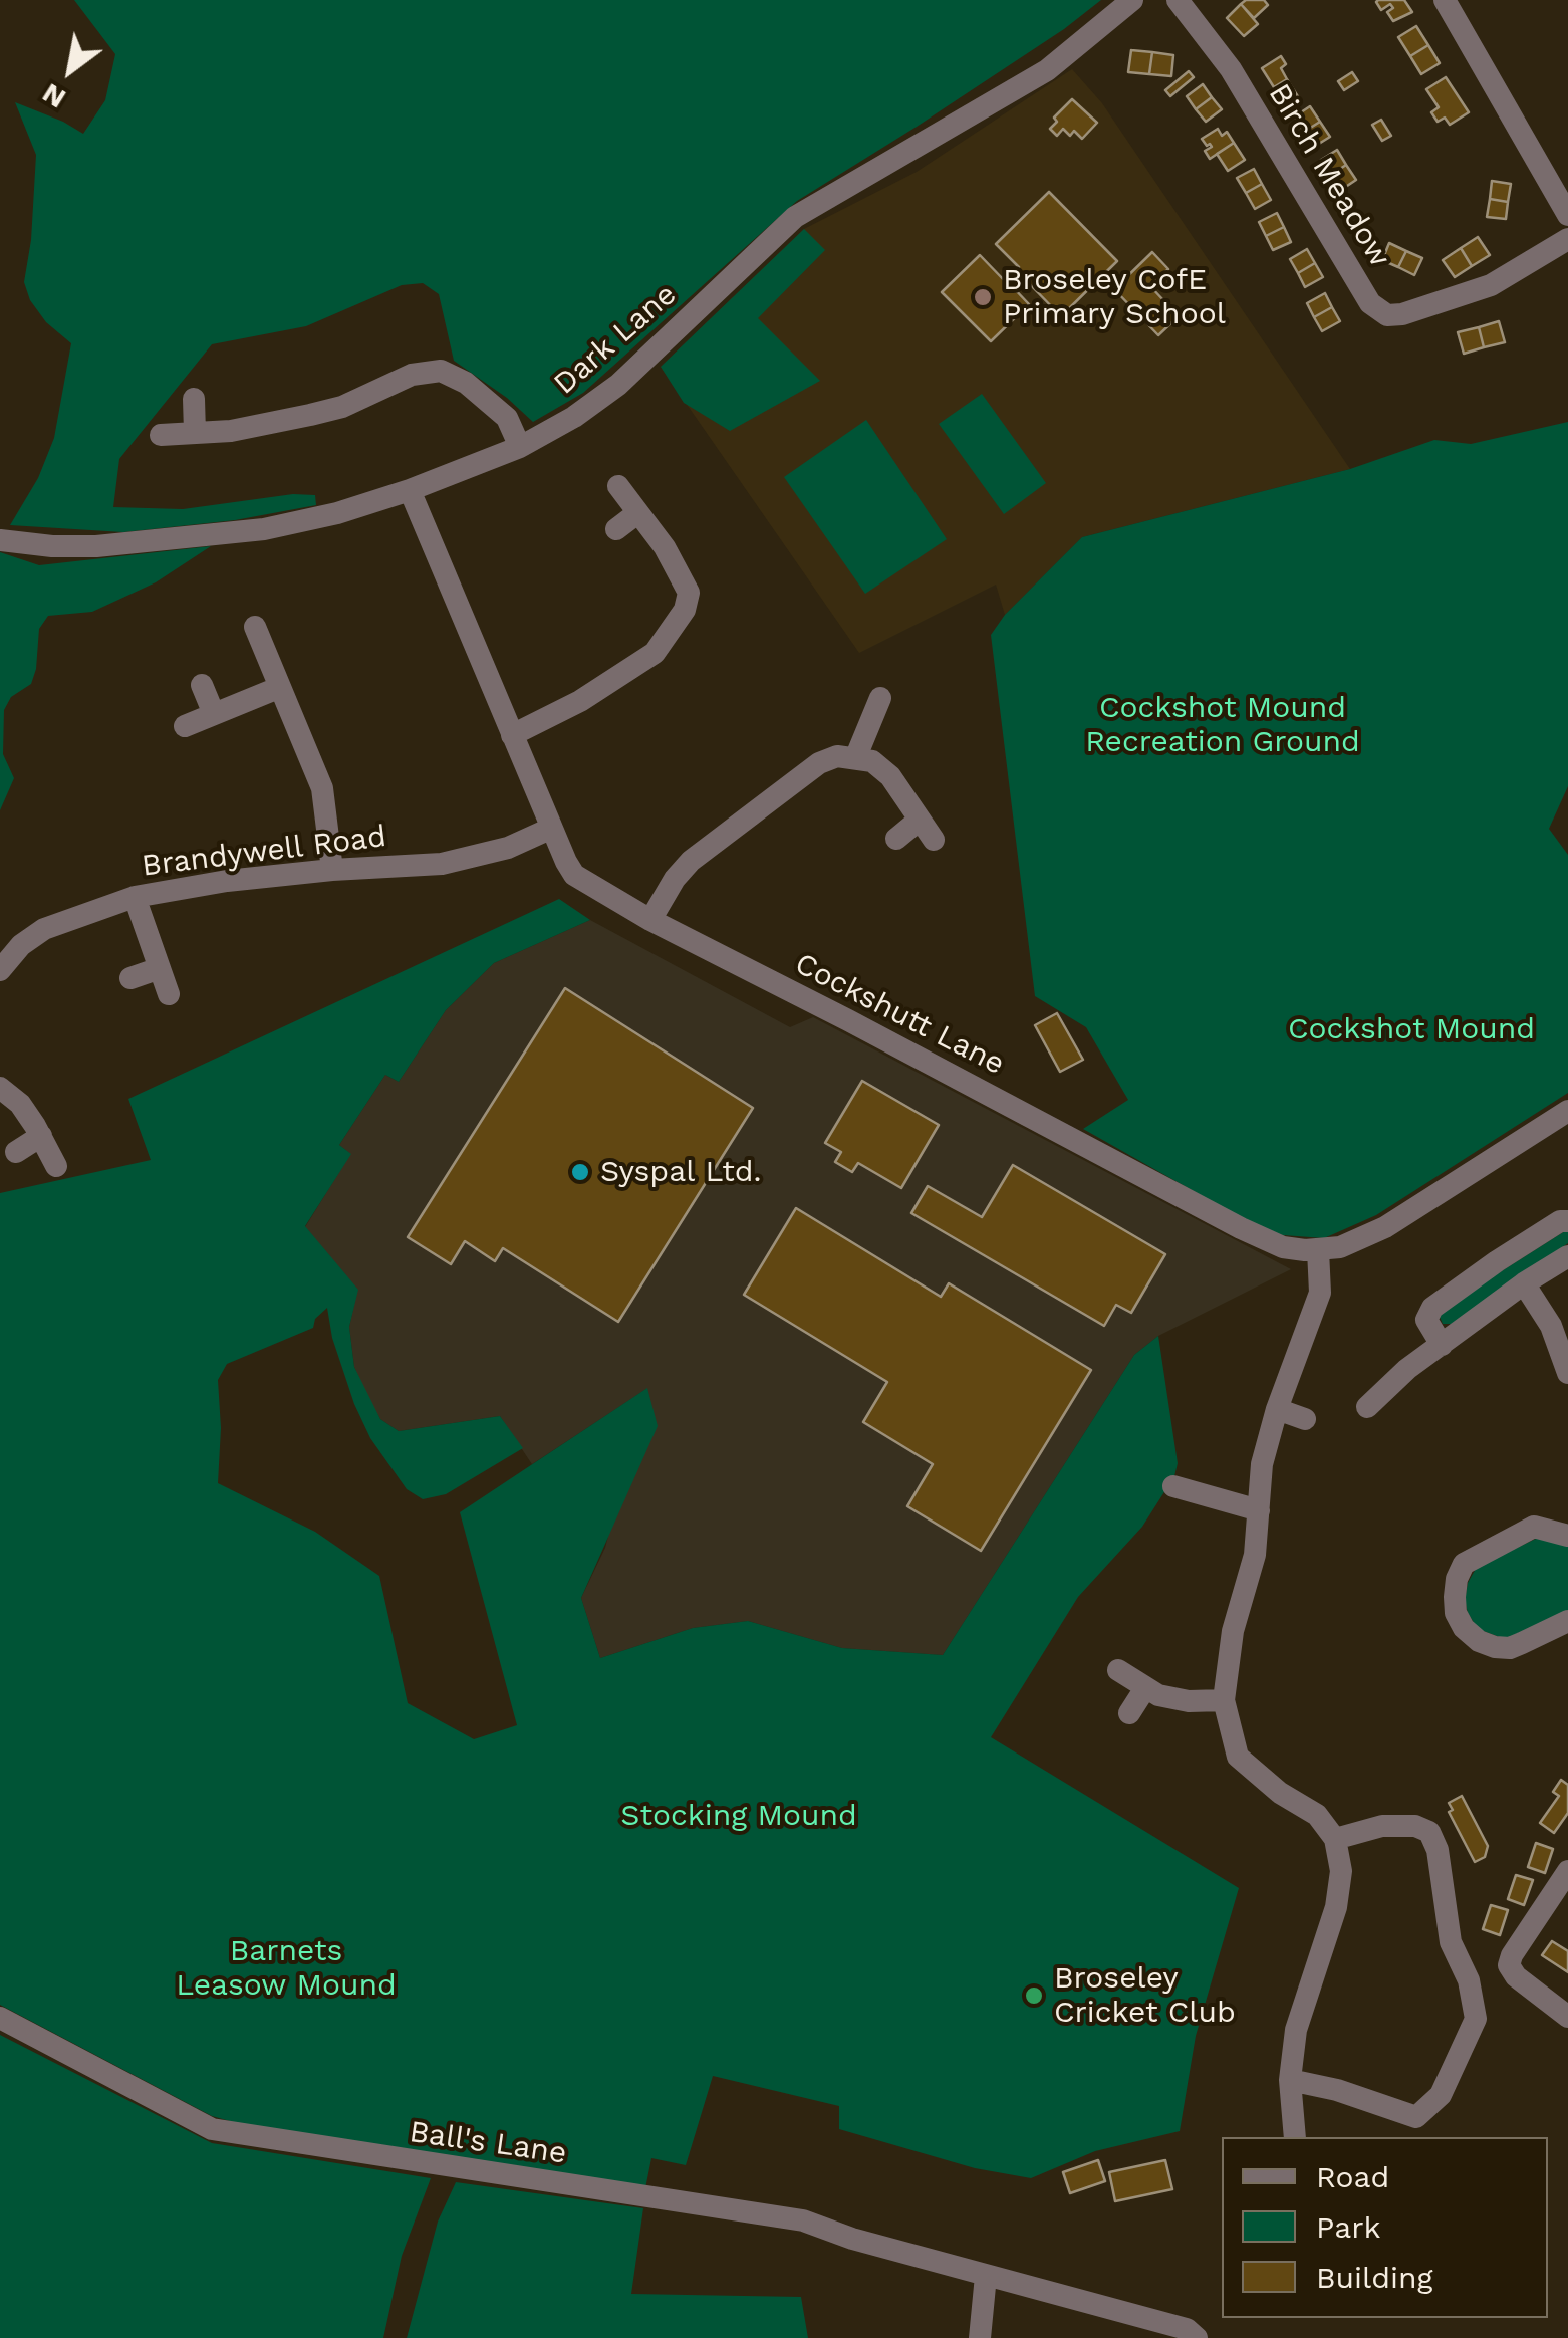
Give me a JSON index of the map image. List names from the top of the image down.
{
  "streets": {
    "street": [
      "Birch Meadow",
      "Dark Lane",
      "Brandywell Road",
      "Cockshutt Lane",
      "Ball's Lane"
    ]
  },
  "crossings": [
    ["Dark Lane", "Cockshutt Lane"],
    ["Brandywell Road", "Cockshutt Lane"]
  ],
  "parks": [
    "Cockshot Mound Recreation Ground",
    "Cockshot Mound",
    "Stocking Mound",
    "Barnets Leasow Mound"
  ],
  "places": ["Broseley CofE Primary School", "Syspal Ltd.", "Broseley Cricket Club"],
  "legend": ["Road", "Park", "Building"],
  "north": "bottom left"
}
